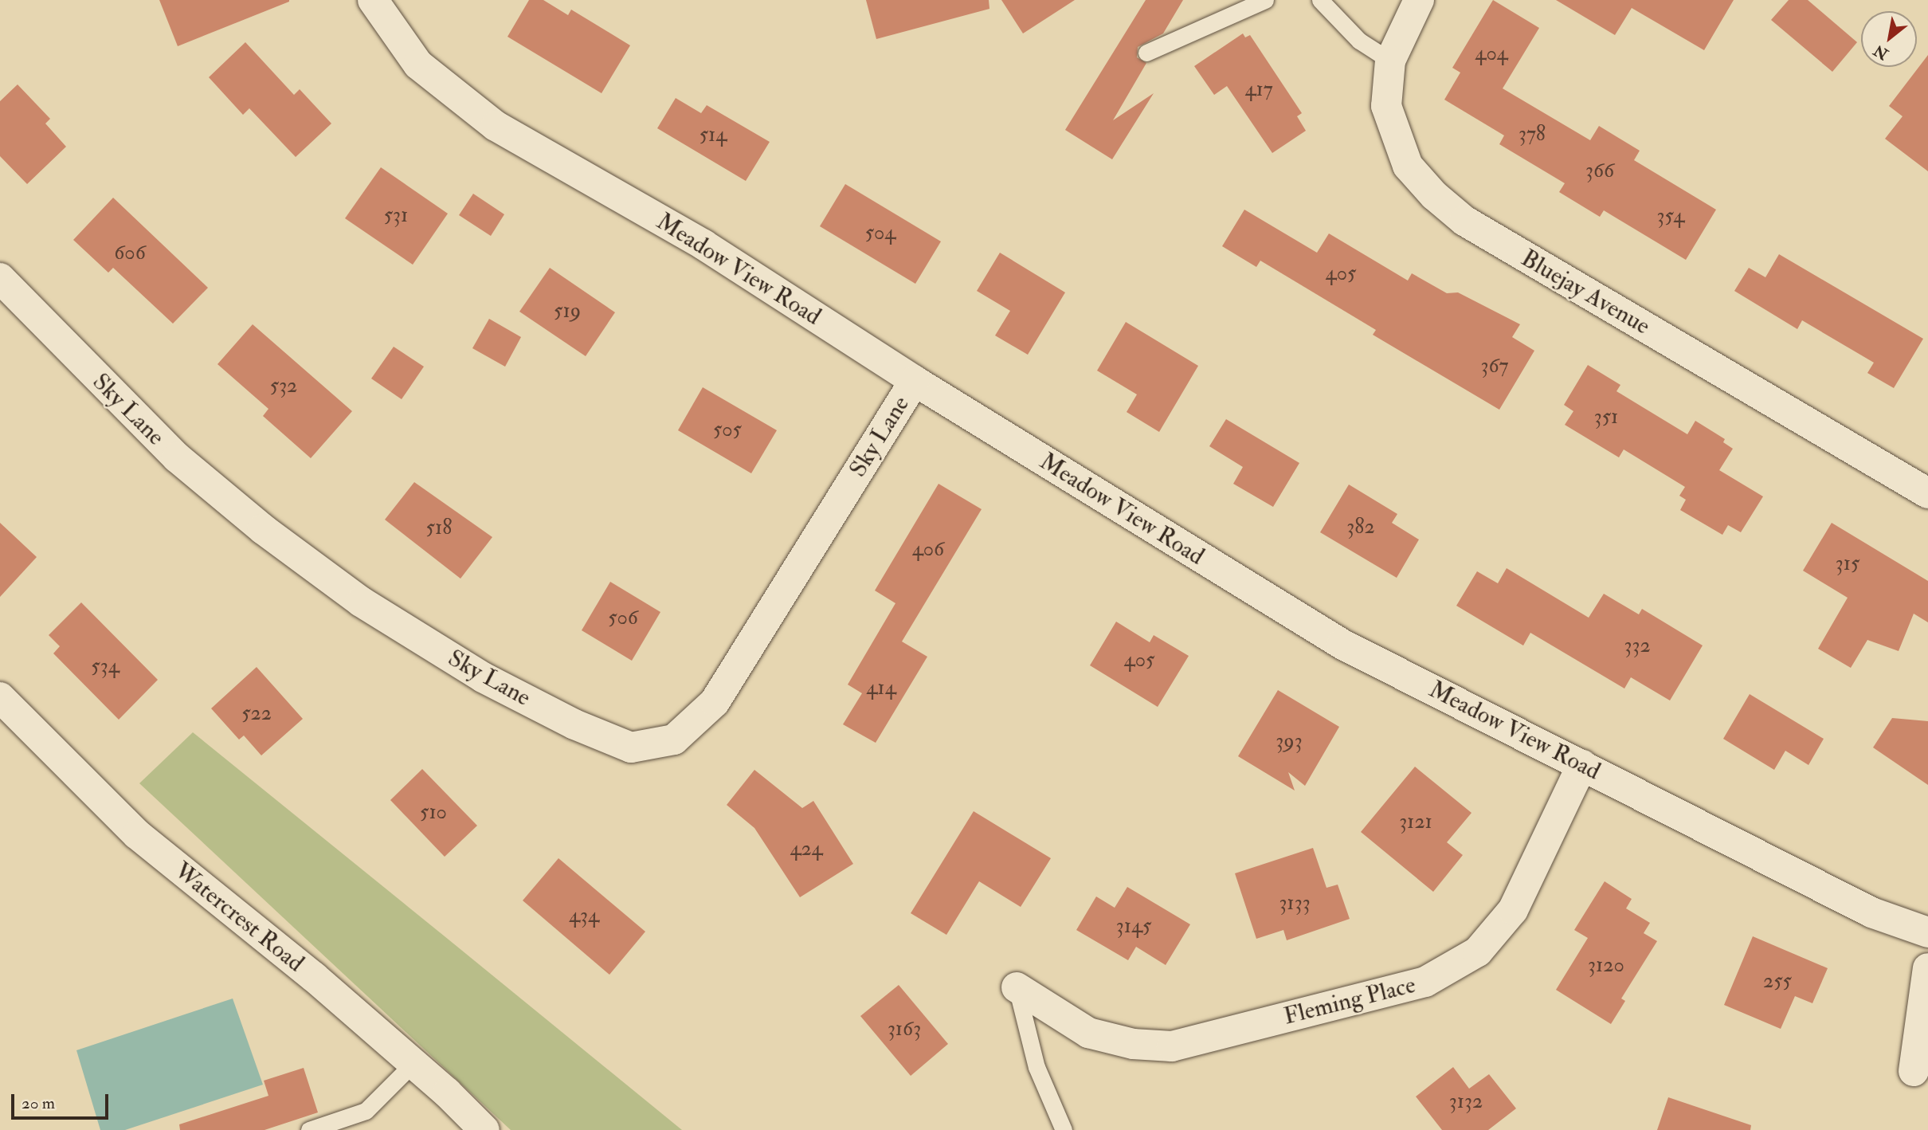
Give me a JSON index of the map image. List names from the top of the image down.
{
  "streets": {
    "street": [
      "Meadow View Road",
      "Bluejay Avenue",
      "Sky Lane",
      "Watercrest Road",
      "Fleming Place"
    ]
  },
  "crossings": [
    ["Meadow View Road", "Sky Lane"],
    ["Meadow View Road", "Fleming Place"]
  ],
  "house_numbers": [
    "404",
    "417",
    "378",
    "514",
    "366",
    "531",
    "354",
    "504",
    "606",
    "405",
    "519",
    "367",
    "532",
    "351",
    "505",
    "382",
    "518",
    "406",
    "315",
    "506",
    "332",
    "405",
    "534",
    "414",
    "522",
    "393",
    "510",
    "3121",
    "424",
    "3133",
    "434",
    "3145",
    "3120",
    "255",
    "3163",
    "3132"
  ],
  "scale_bar": "20 m",
  "north": "bottom left"
}
